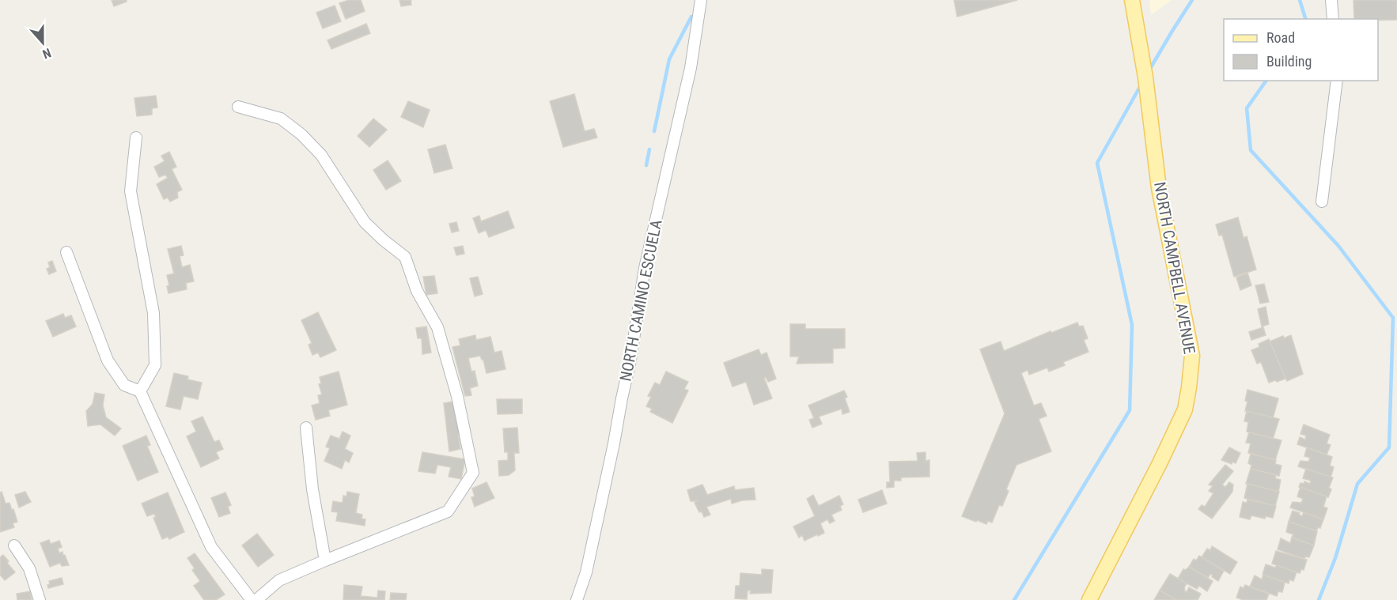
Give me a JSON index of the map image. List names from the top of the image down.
{
  "streets": {
    "main road": ["NORTH CAMPBELL AVENUE"],
    "street": ["NORTH CAMINO ESCUELA"]
  },
  "legend": ["Road", "Building"],
  "north": "bottom"
}
